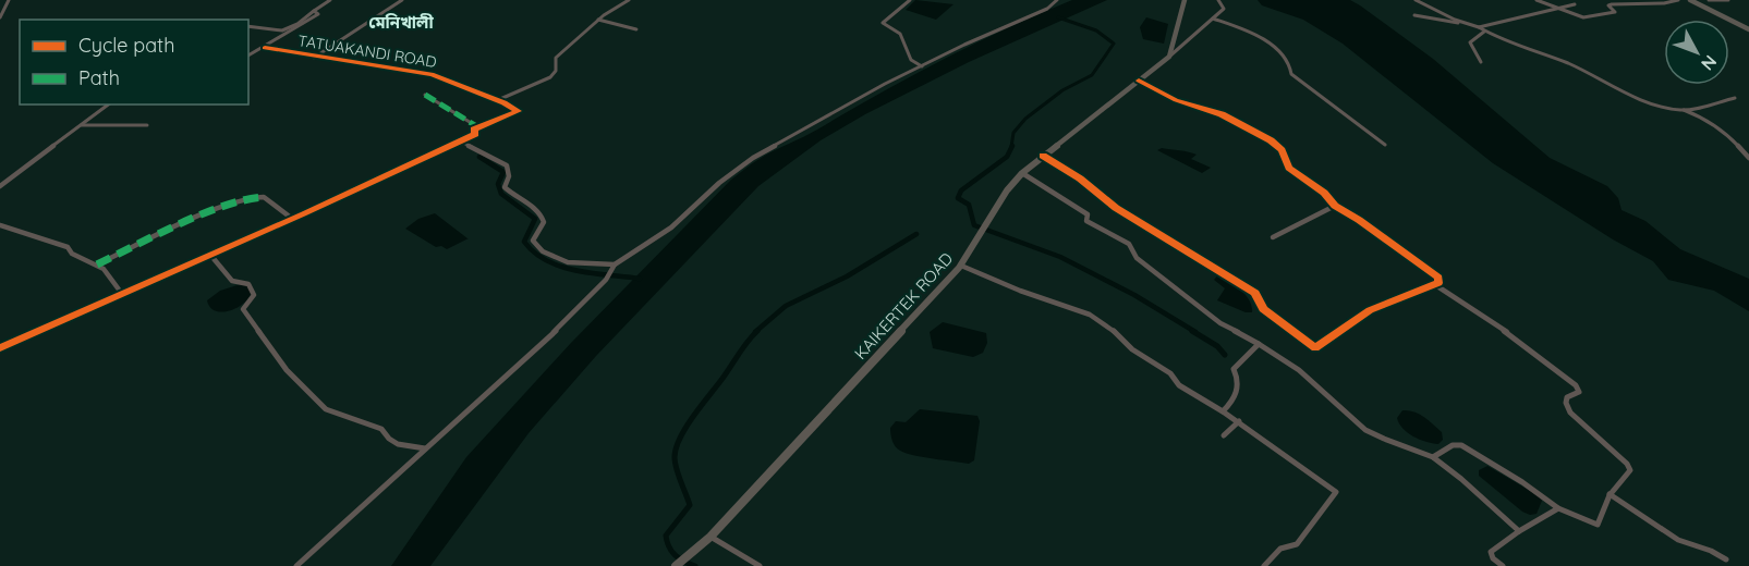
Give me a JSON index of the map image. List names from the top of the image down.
{
  "streets": {
    "main road": ["KAIKERTEK ROAD"],
    "street": ["TATUAKANDI ROAD"]
  },
  "districts": ["মেনিখালী"],
  "legend": ["Cycle path", "Path"],
  "north": "bottom right"
}
